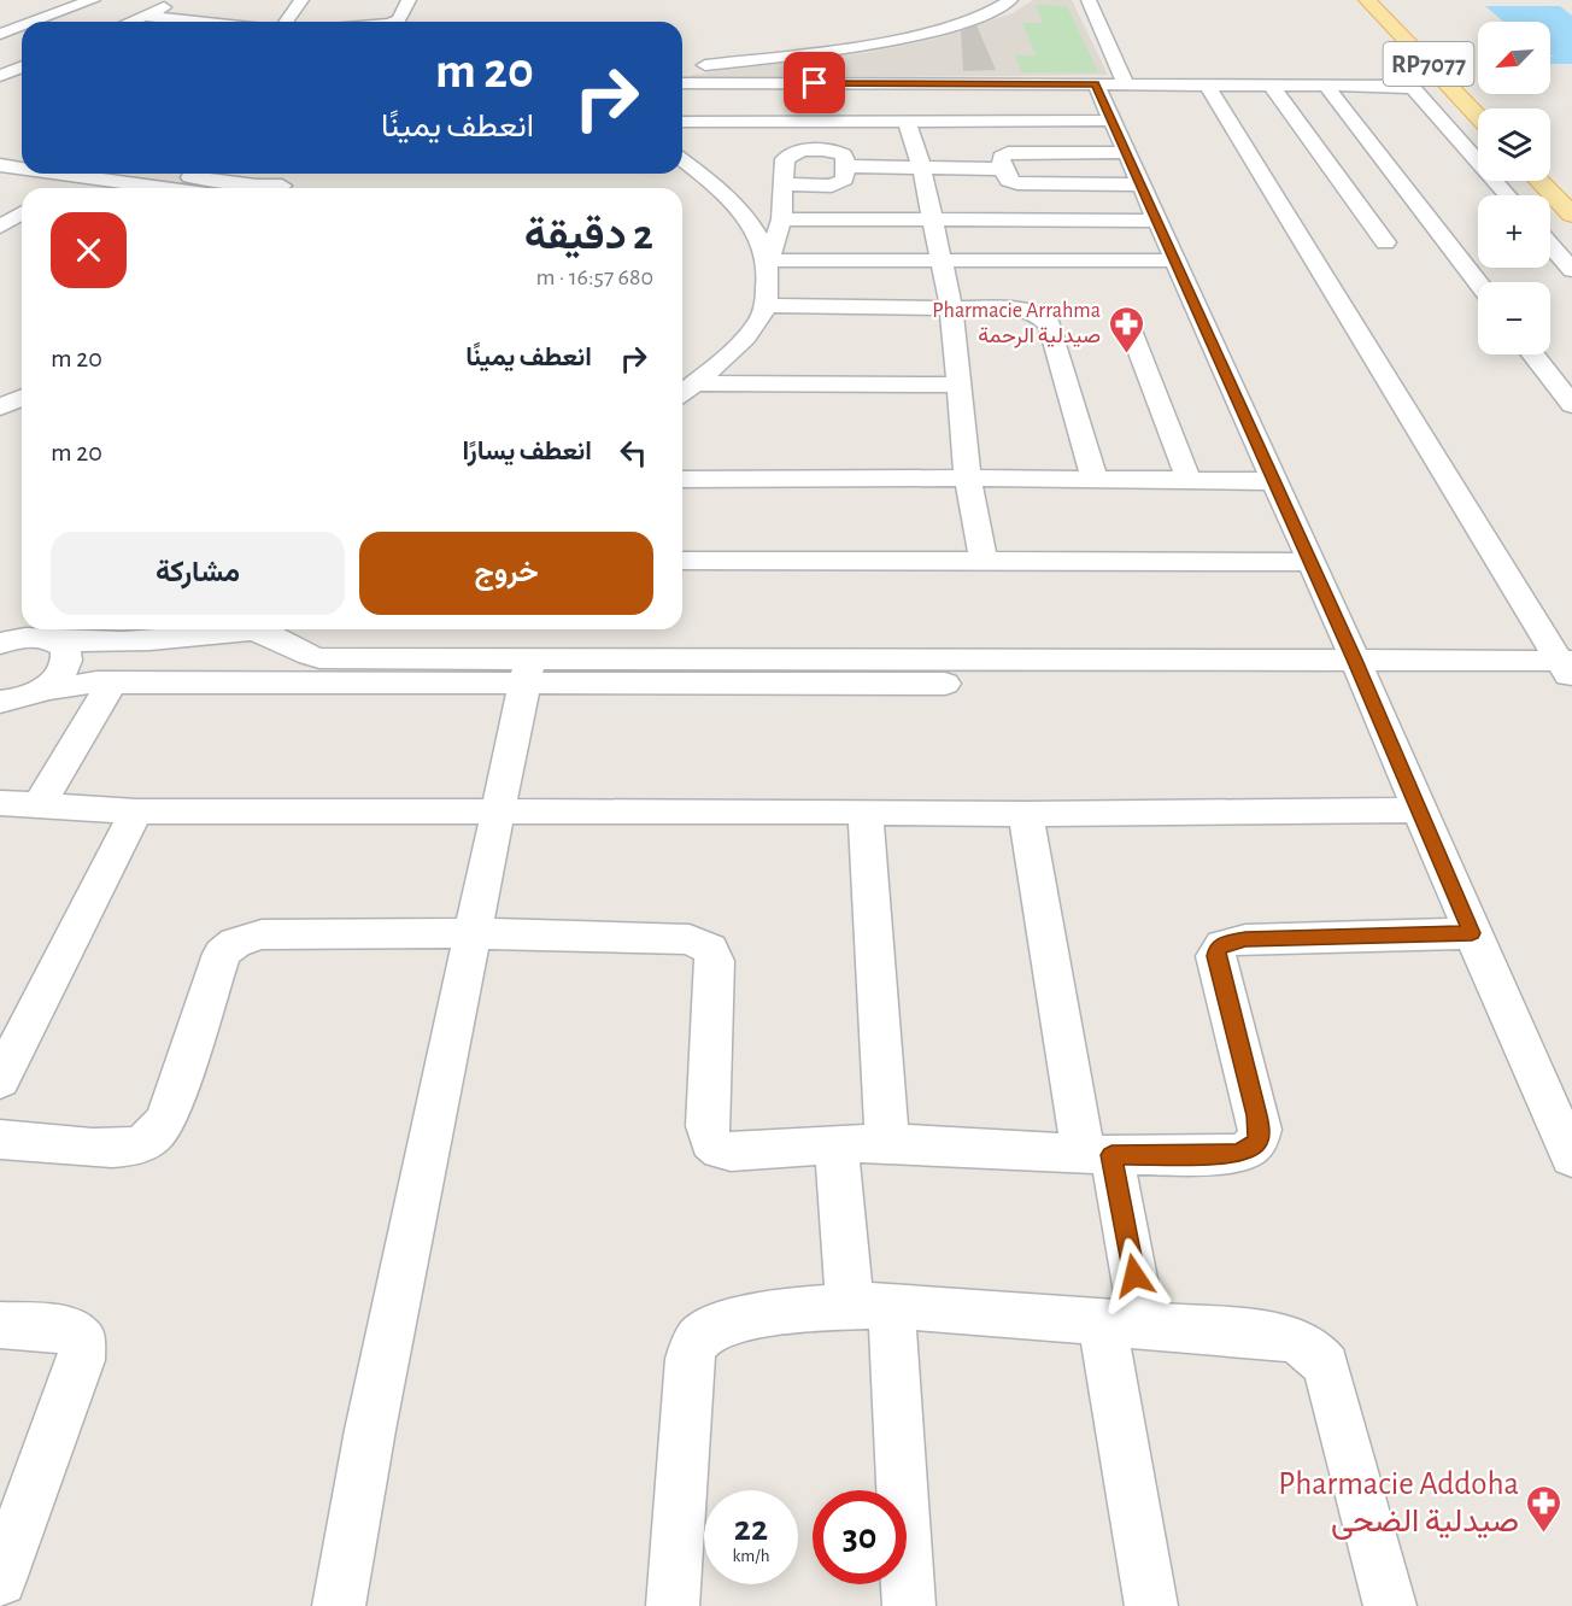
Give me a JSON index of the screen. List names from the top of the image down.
{
  "streets": {
    "main road": ["RP7077"]
  },
  "places": {
    "pharmacy": ["Pharmacie Arrahma صيدلية الرحمة", "Pharmacie Addoha صيدلية الضحى"]
  },
  "north": "bottom left",
  "page": {
    "map_buttons": ["+", "−"],
    "turn": ["20 m", "انعطف يمينًا"],
    "heading": ["2 دقيقة", "680 m · 16:57"],
    "list": [
      {
        "name": "انعطف يمينًا",
        "value": "20 m"
      },
      {
        "name": "انعطف يسارًا",
        "value": "20 m"
      }
    ],
    "buttons": ["خروج", "مشاركة"],
    "speed": "22 km/h",
    "limit": "30"
  }
}
